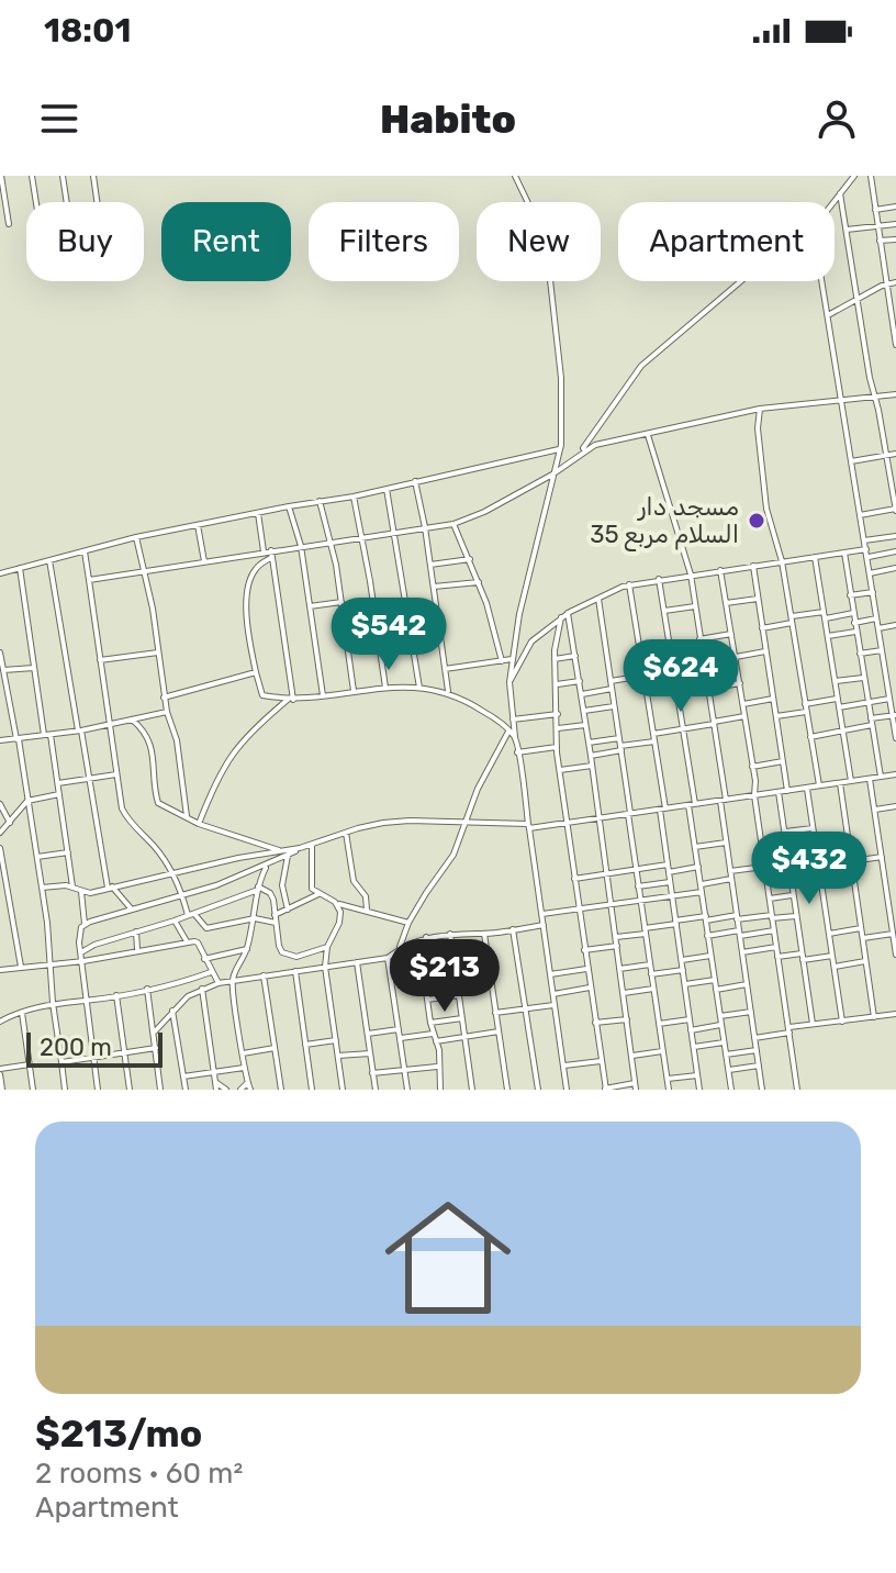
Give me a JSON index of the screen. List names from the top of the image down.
{
  "places": ["مسجد دار السلام مربع 35"],
  "scale_bar": "200 m",
  "page": {
    "status": "18:01",
    "header": "Habito",
    "chip": [
      "Buy",
      "Rent",
      "Filters",
      "New",
      "Apartment"
    ],
    "price": [
      "$542",
      "$624",
      "$432",
      "$213"
    ],
    "scale": "200 m",
    "list": [
      {
        "name": "$213/mo",
        "note": "2 rooms · 60 m² · Apartment"
      }
    ]
  }
}
